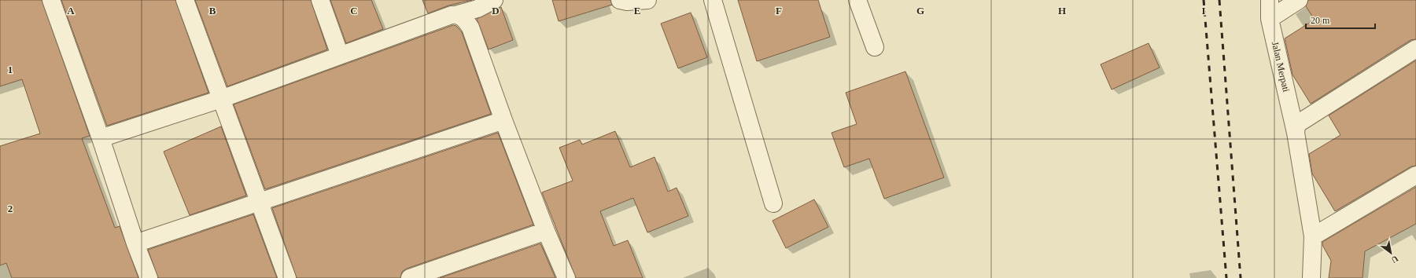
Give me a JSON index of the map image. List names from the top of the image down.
{
  "streets": {
    "street": ["Jalan Merpati"]
  },
  "scale_bar": "20 m",
  "north": "bottom right",
  "grid": {
    "columns": [
      "A",
      "B",
      "C",
      "D",
      "E",
      "F",
      "G",
      "H",
      "I"
    ],
    "rows": ["1", "2"]
  }
}
